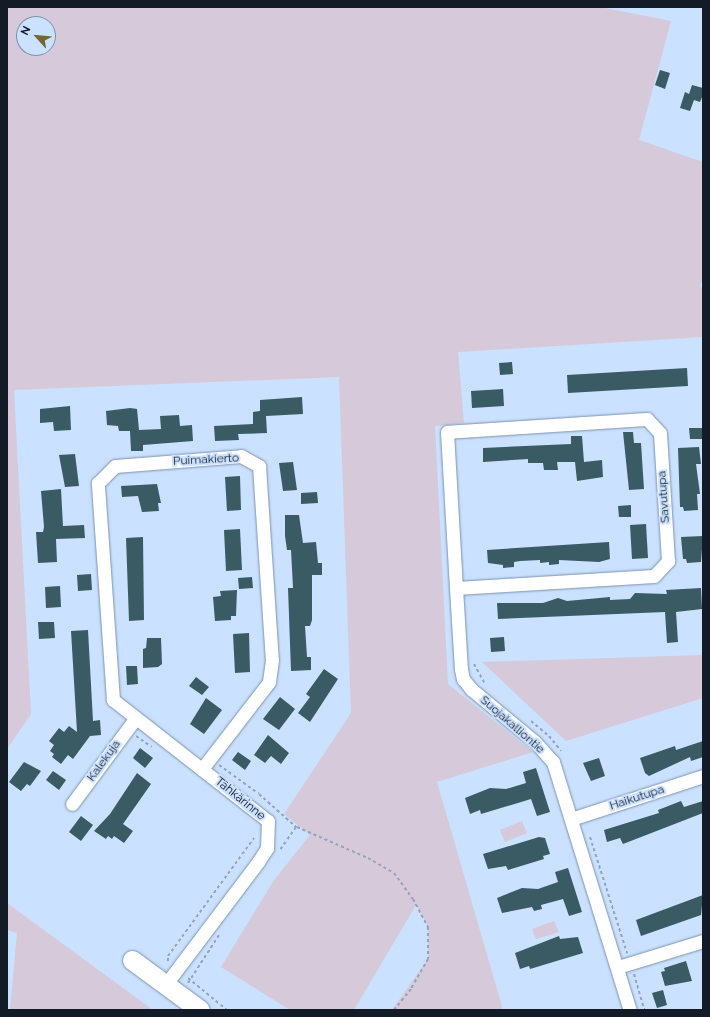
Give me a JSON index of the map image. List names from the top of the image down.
{
  "streets": {
    "street": [
      "Puimakierto",
      "Savutupa",
      "Suojakalliontie",
      "Kalekuja",
      "Haikutupa",
      "Tähkärinne"
    ]
  },
  "crossings": [
    ["Puimakierto", "Tähkärinne"],
    ["Savutupa", "Suojakalliontie"],
    ["Suojakalliontie", "Haikutupa"],
    ["Kalekuja", "Tähkärinne"]
  ],
  "north": "top left"
}
